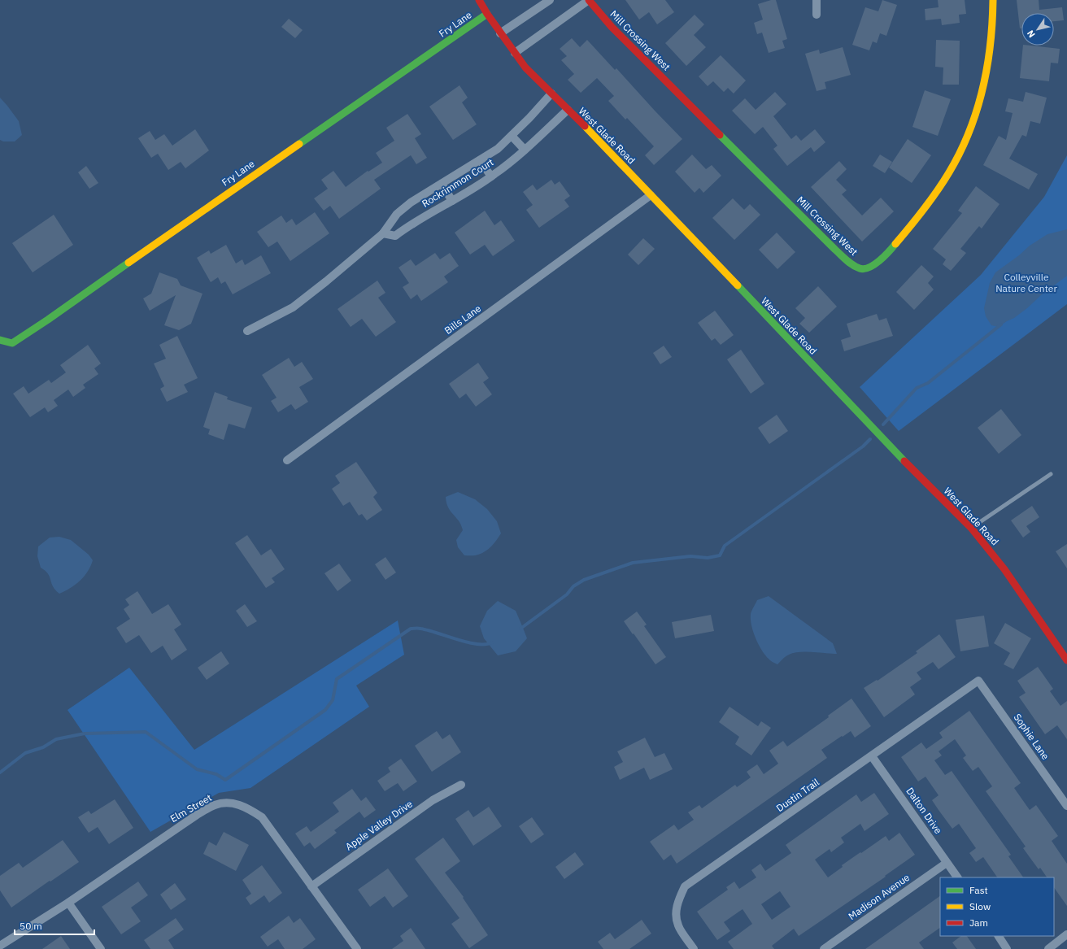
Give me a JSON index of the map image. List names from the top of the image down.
{
  "streets": {
    "street": [
      "Fry Lane",
      "Mill Crossing West",
      "West Glade Road",
      "Rockrimmon Court",
      "Bills Lane",
      "Sophie Lane",
      "Dustin Trail",
      "Elm Street",
      "Dalton Drive",
      "Apple Valley Drive",
      "Madison Avenue"
    ]
  },
  "crossings": [
    ["Fry Lane", "West Glade Road"],
    ["West Glade Road", "Rockrimmon Court"],
    ["West Glade Road", "Bills Lane"],
    ["Sophie Lane", "Dustin Trail"],
    ["Dustin Trail", "Dalton Drive"],
    ["Elm Street", "Apple Valley Drive"],
    ["Dalton Drive", "Madison Avenue"]
  ],
  "parks": ["Colleyville Nature Center"],
  "legend": ["Fast", "Slow", "Jam"],
  "scale_bar": "50 m",
  "north": "bottom left"
}
